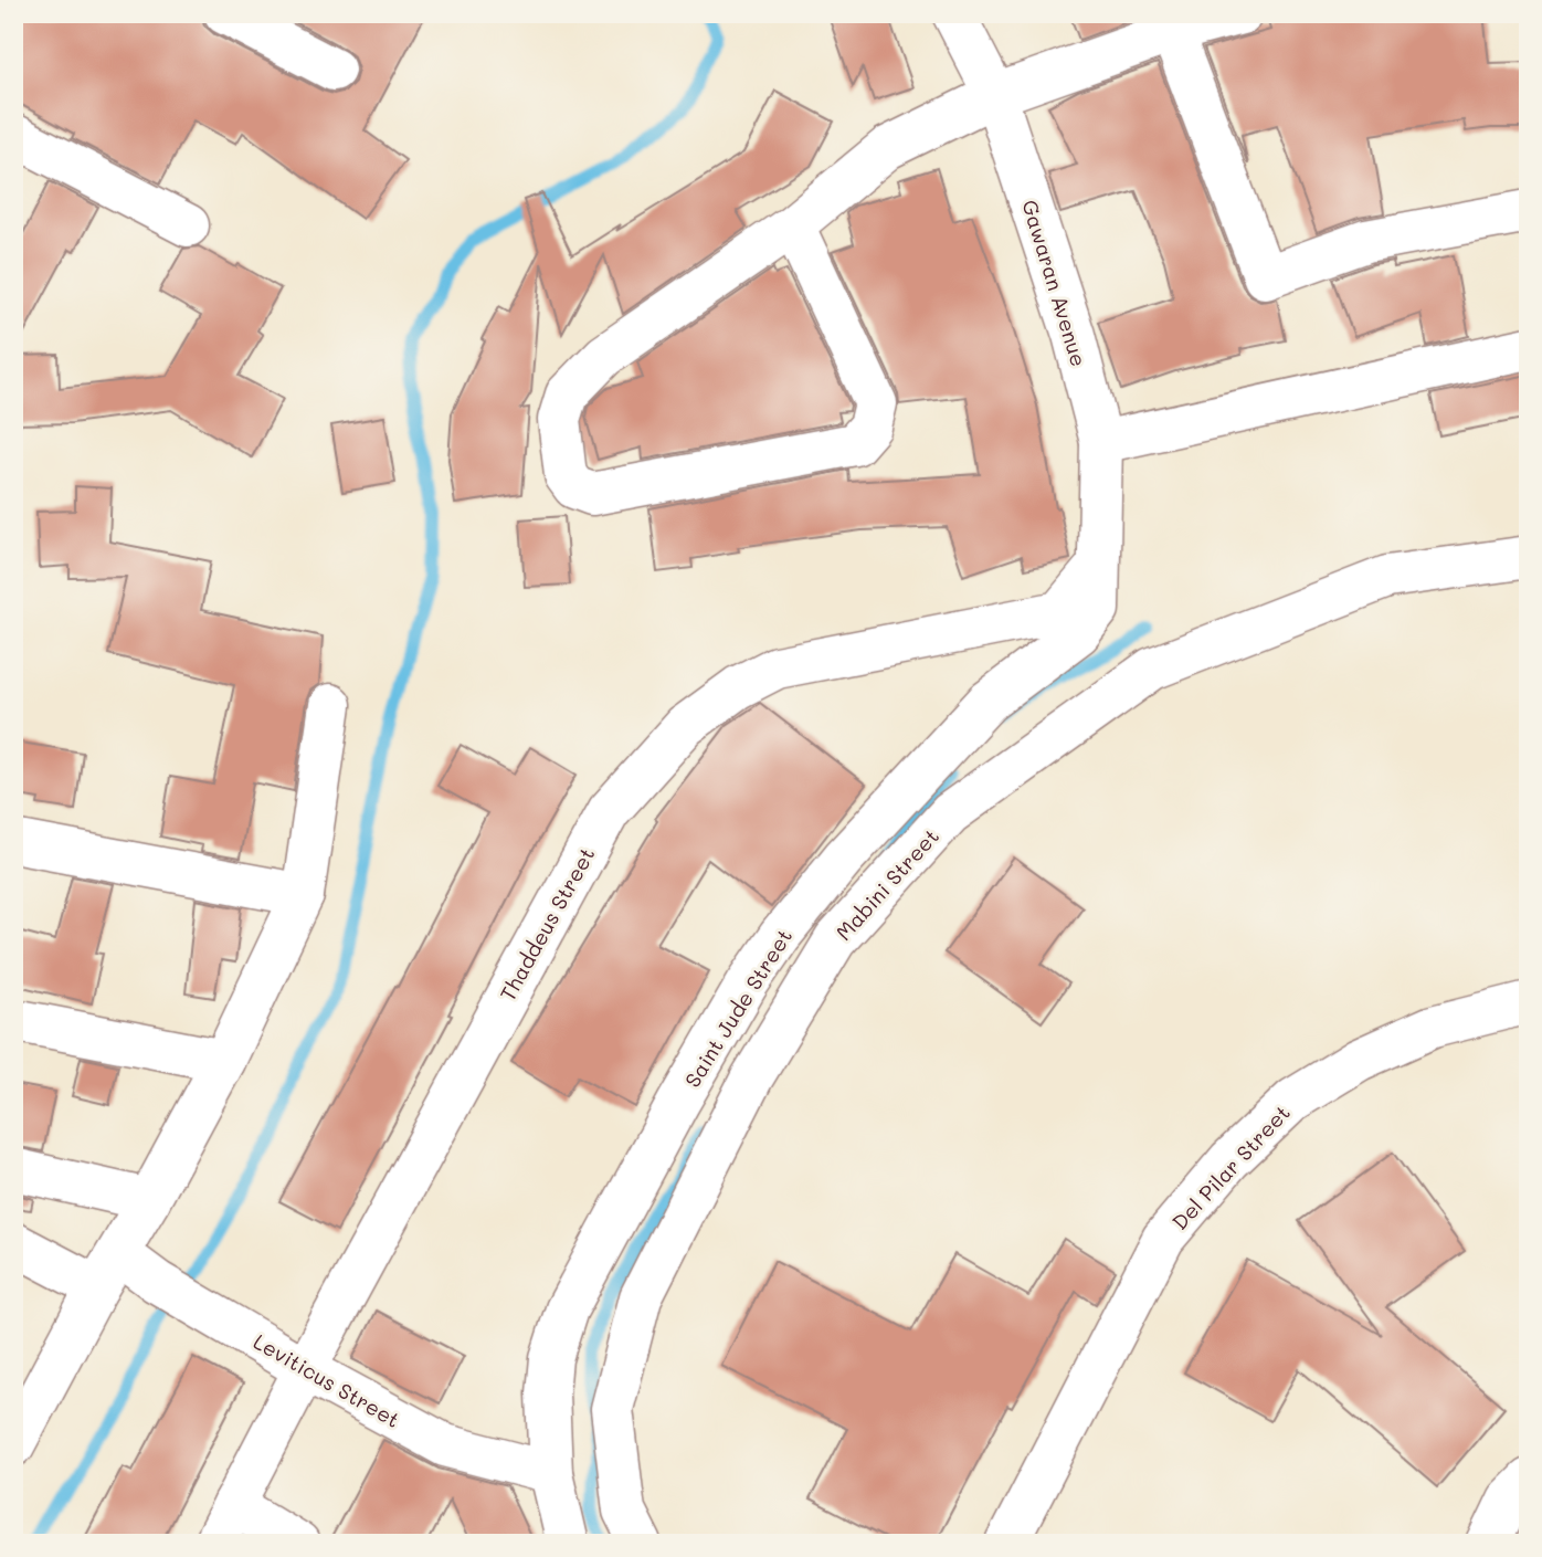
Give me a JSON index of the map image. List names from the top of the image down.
{
  "streets": {
    "street": [
      "Gawaran Avenue",
      "Mabini Street",
      "Thaddeus Street",
      "Saint Jude Street",
      "Del Pilar Street",
      "Leviticus Street"
    ]
  },
  "crossings": [
    ["Gawaran Avenue", "Thaddeus Street"],
    ["Gawaran Avenue", "Saint Jude Street"],
    ["Thaddeus Street", "Saint Jude Street"],
    ["Thaddeus Street", "Leviticus Street"],
    ["Saint Jude Street", "Leviticus Street"]
  ]
}
